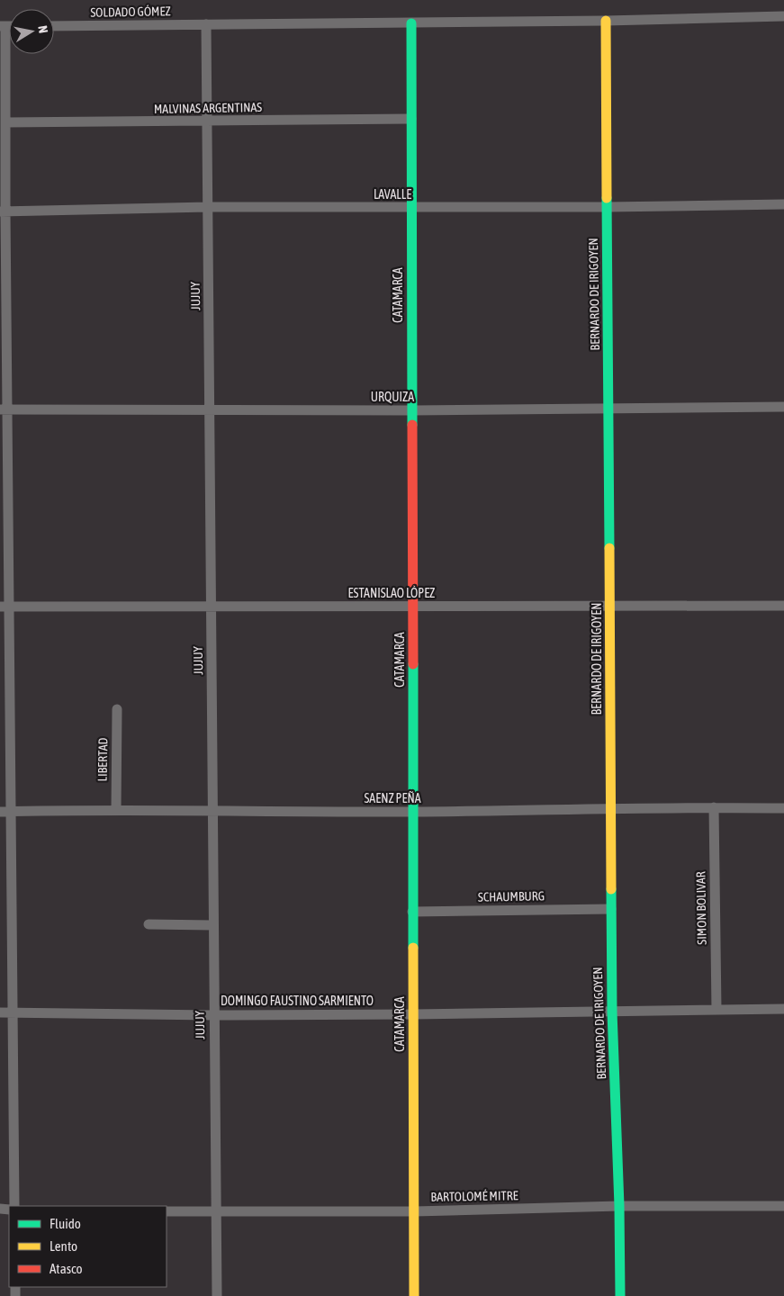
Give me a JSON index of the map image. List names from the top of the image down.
{
  "streets": {
    "street": [
      "SOLDADO GÓMEZ",
      "MALVINAS ARGENTINAS",
      "LAVALLE",
      "BERNARDO DE IRIGOYEN",
      "CATAMARCA",
      "JUJUY",
      "URQUIZA",
      "ESTANISLAO LÓPEZ",
      "LIBERTAD",
      "SAENZ PEÑA",
      "SCHAUMBURG",
      "SIMON BOLIVAR",
      "DOMINGO FAUSTINO SARMIENTO",
      "BARTOLOMÉ MITRE"
    ]
  },
  "crossings": [
    ["SOLDADO GÓMEZ", "BERNARDO DE IRIGOYEN"],
    ["SOLDADO GÓMEZ", "CATAMARCA"],
    ["SOLDADO GÓMEZ", "JUJUY"],
    ["MALVINAS ARGENTINAS", "CATAMARCA"],
    ["MALVINAS ARGENTINAS", "JUJUY"],
    ["LAVALLE", "BERNARDO DE IRIGOYEN"],
    ["LAVALLE", "CATAMARCA"],
    ["LAVALLE", "JUJUY"],
    ["BERNARDO DE IRIGOYEN", "URQUIZA"],
    ["BERNARDO DE IRIGOYEN", "ESTANISLAO LÓPEZ"],
    ["BERNARDO DE IRIGOYEN", "SAENZ PEÑA"],
    ["BERNARDO DE IRIGOYEN", "SCHAUMBURG"],
    ["BERNARDO DE IRIGOYEN", "DOMINGO FAUSTINO SARMIENTO"],
    ["BERNARDO DE IRIGOYEN", "BARTOLOMÉ MITRE"],
    ["CATAMARCA", "URQUIZA"],
    ["CATAMARCA", "ESTANISLAO LÓPEZ"],
    ["CATAMARCA", "SAENZ PEÑA"],
    ["CATAMARCA", "SCHAUMBURG"],
    ["CATAMARCA", "DOMINGO FAUSTINO SARMIENTO"],
    ["CATAMARCA", "BARTOLOMÉ MITRE"],
    ["JUJUY", "URQUIZA"],
    ["JUJUY", "ESTANISLAO LÓPEZ"],
    ["JUJUY", "SAENZ PEÑA"],
    ["JUJUY", "DOMINGO FAUSTINO SARMIENTO"],
    ["JUJUY", "BARTOLOMÉ MITRE"],
    ["LIBERTAD", "SAENZ PEÑA"],
    ["SAENZ PEÑA", "SIMON BOLIVAR"],
    ["SIMON BOLIVAR", "DOMINGO FAUSTINO SARMIENTO"]
  ],
  "legend": ["Fluido", "Lento", "Atasco"],
  "north": "right"
}
